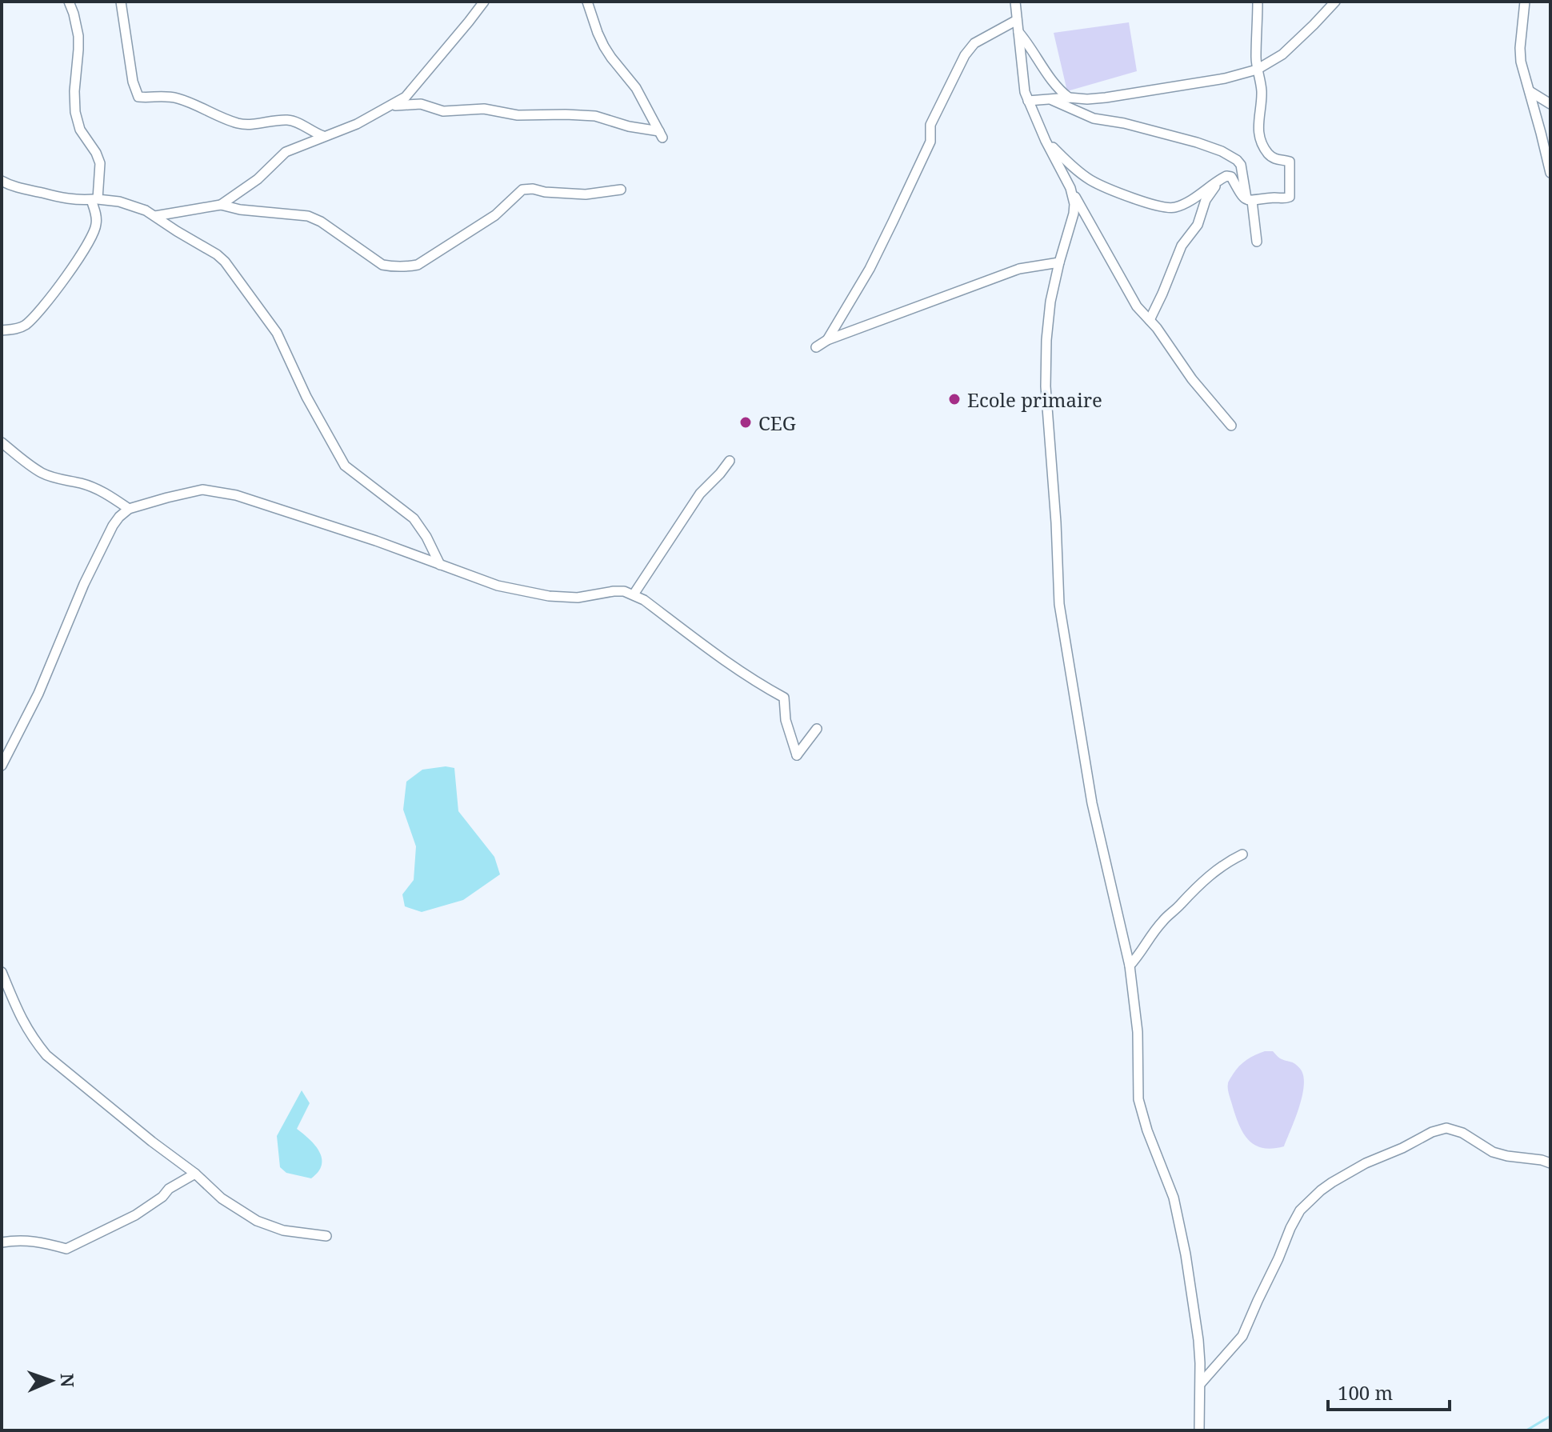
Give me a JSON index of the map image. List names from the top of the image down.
{
  "places": ["Ecole primaire", "CEG"],
  "scale_bar": "100 m",
  "north": "right"
}
